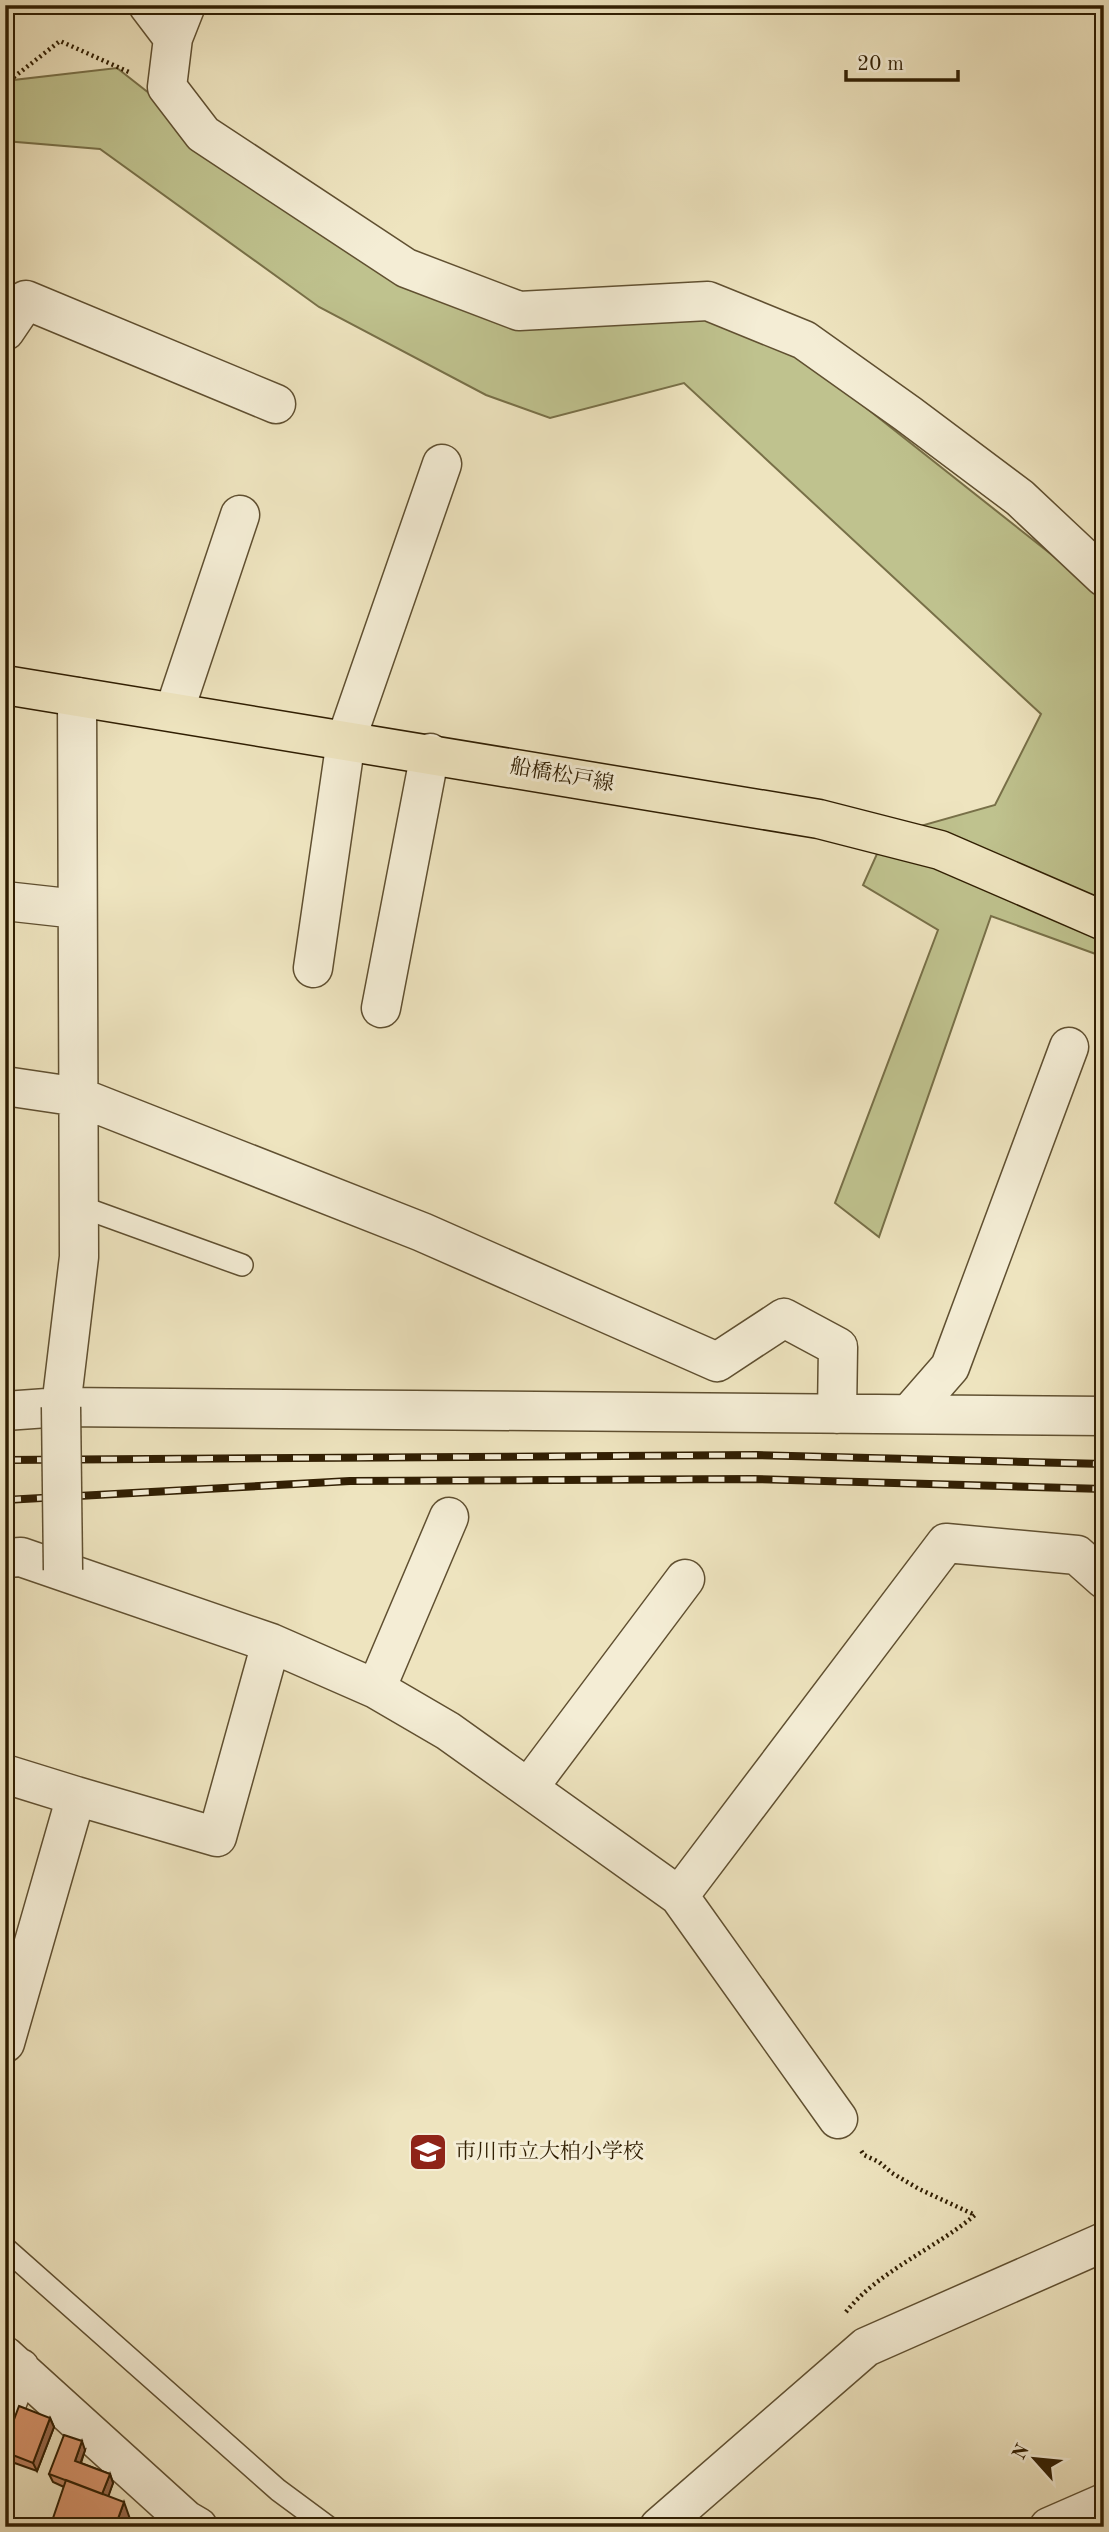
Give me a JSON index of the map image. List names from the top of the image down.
{
  "streets": {
    "main road": ["船橋松戸線"]
  },
  "places": {
    "school or university": ["市川市立大柏小学校"]
  },
  "scale_bar": "20 m",
  "north": "top left"
}
